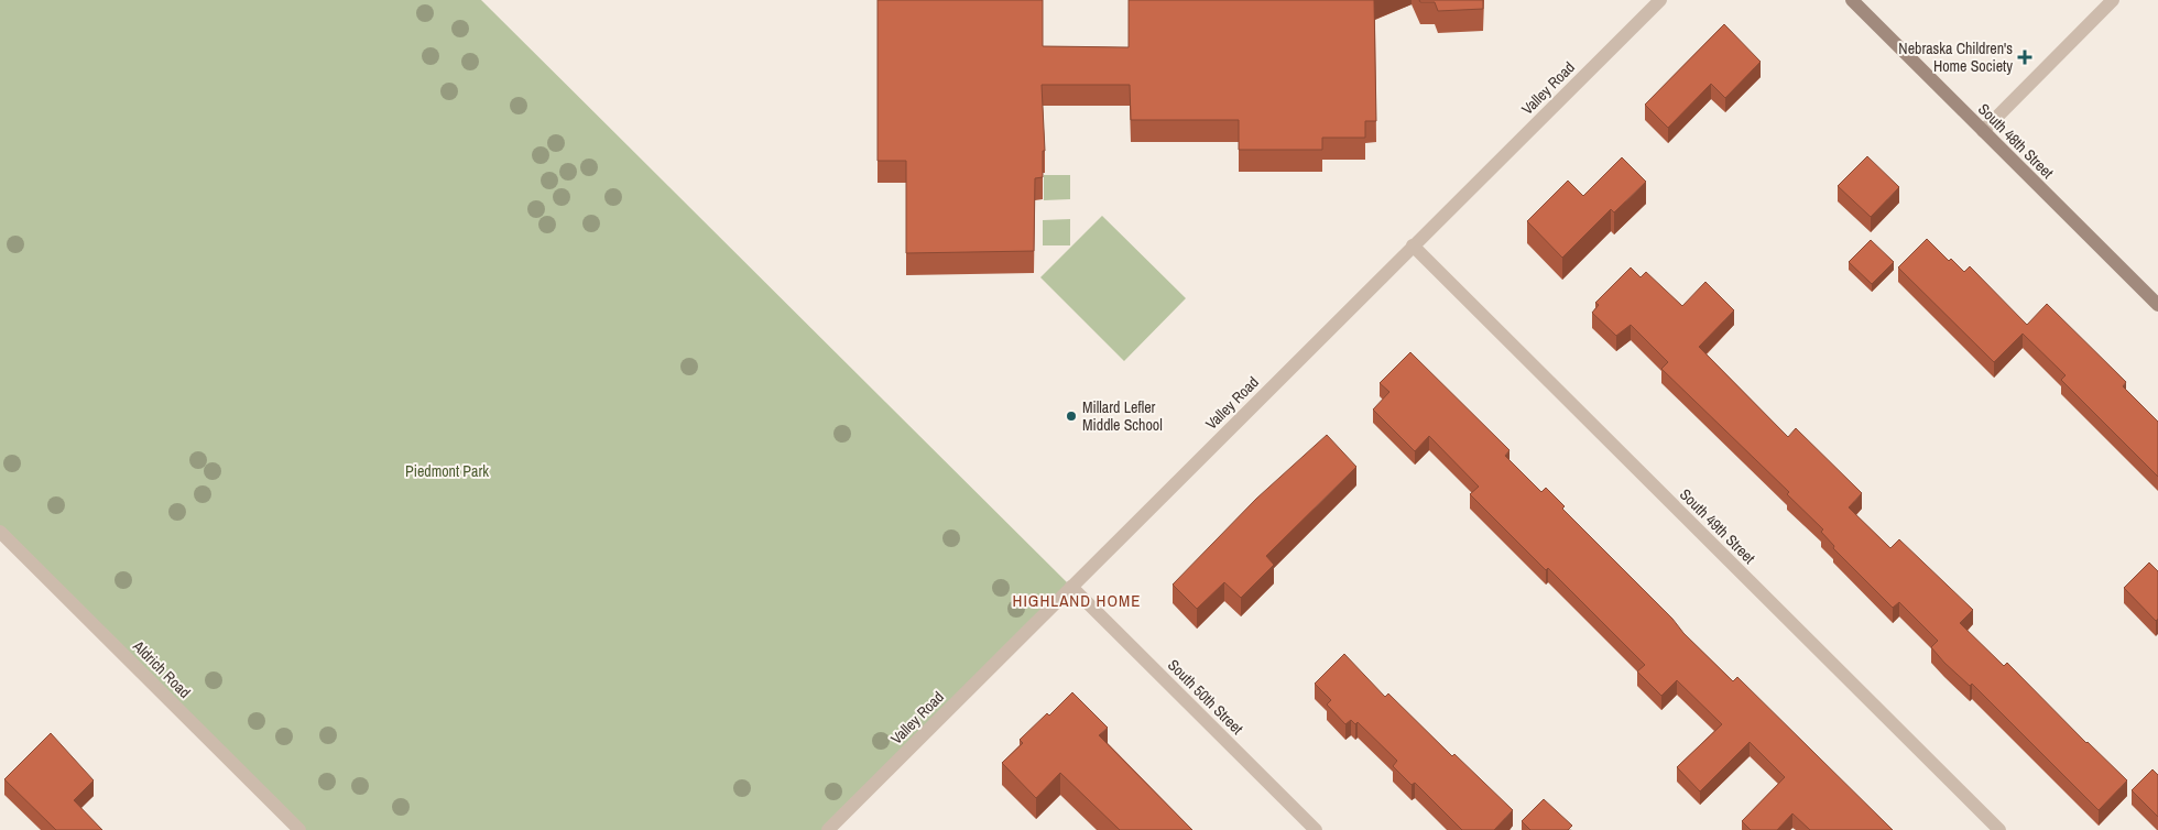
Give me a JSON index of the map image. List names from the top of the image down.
{
  "streets": {
    "main road": ["South 48th Street"],
    "street": [
      "Valley Road",
      "South 49th Street",
      "Aldrich Road",
      "South 50th Street"
    ]
  },
  "crossings": [
    ["Valley Road", "South 49th Street"],
    ["Valley Road", "South 50th Street"]
  ],
  "districts": ["HIGHLAND HOME"],
  "parks": ["Piedmont Park"],
  "places": {
    "health": ["Nebraska Children's Home Society"],
    "other": ["Millard Lefler Middle School"]
  }
}
